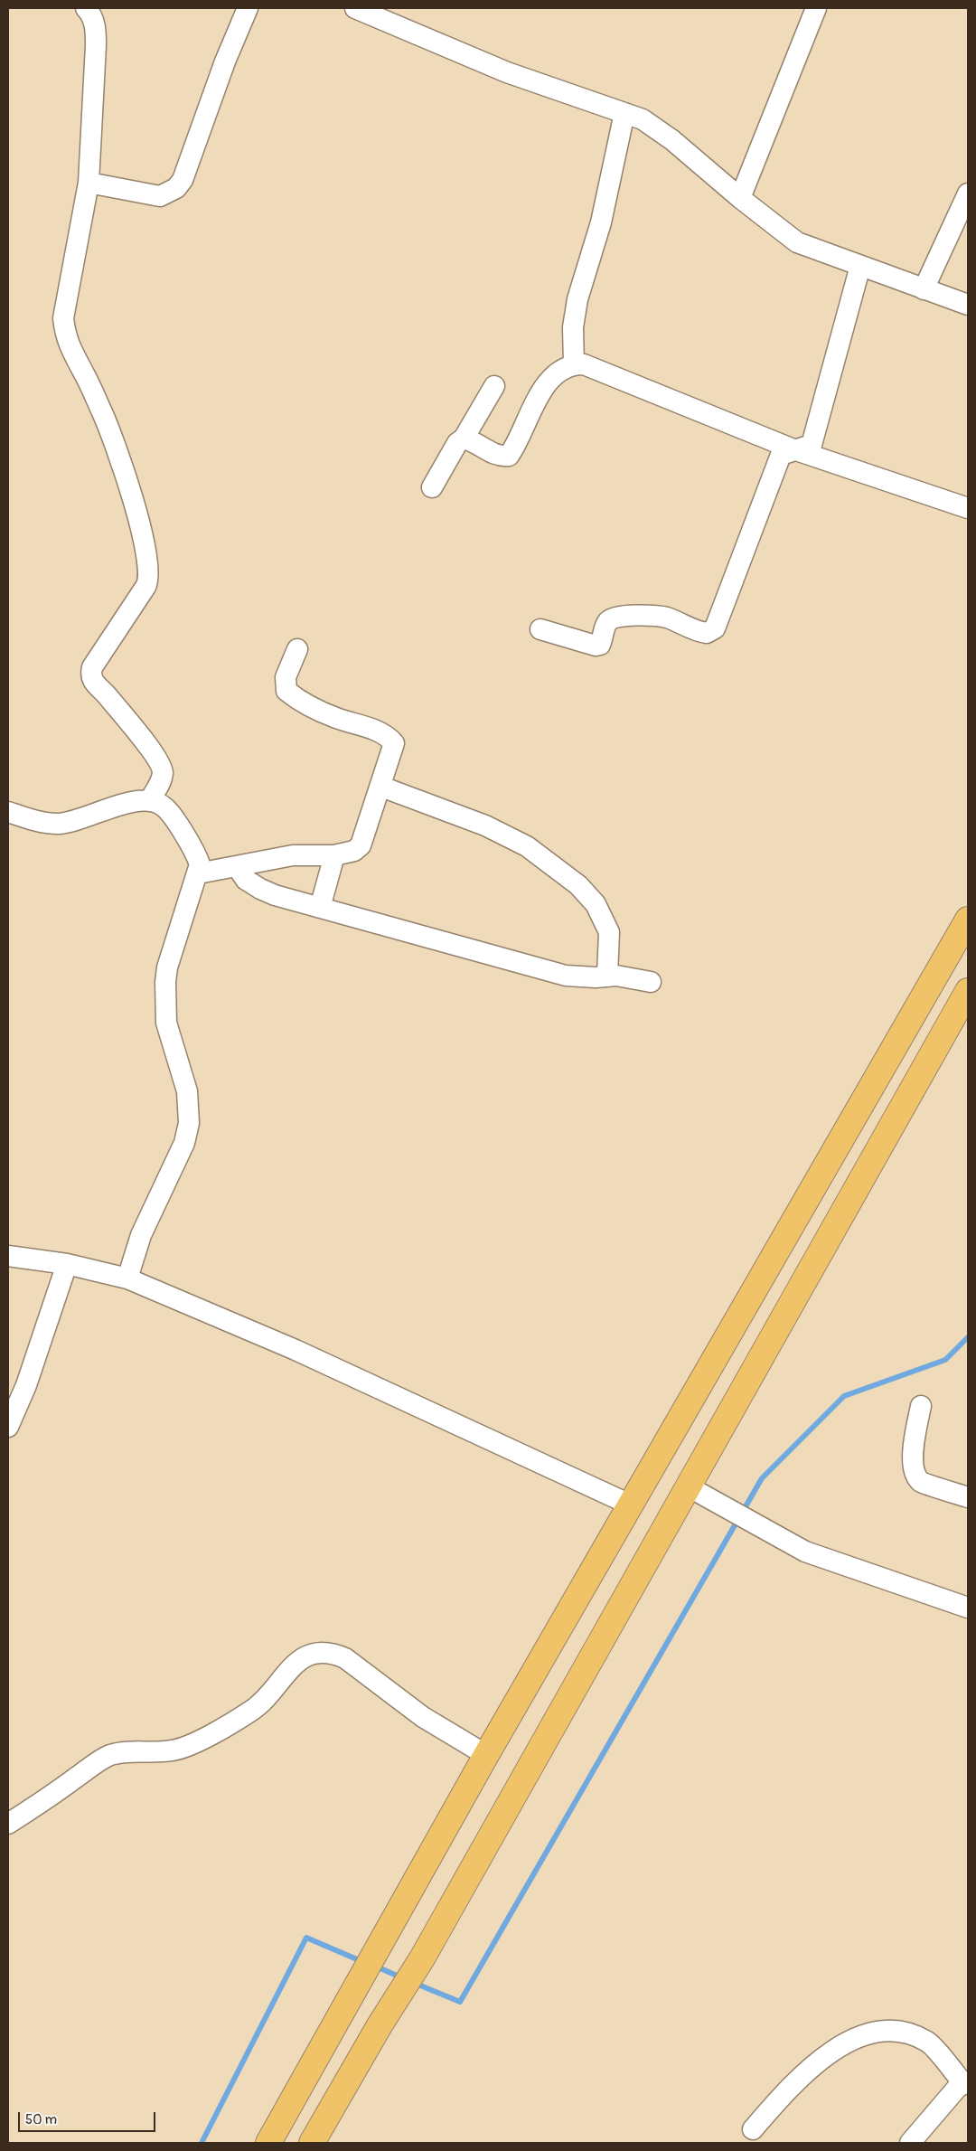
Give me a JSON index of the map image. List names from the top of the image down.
{
  "scale_bar": "50 m"
}
